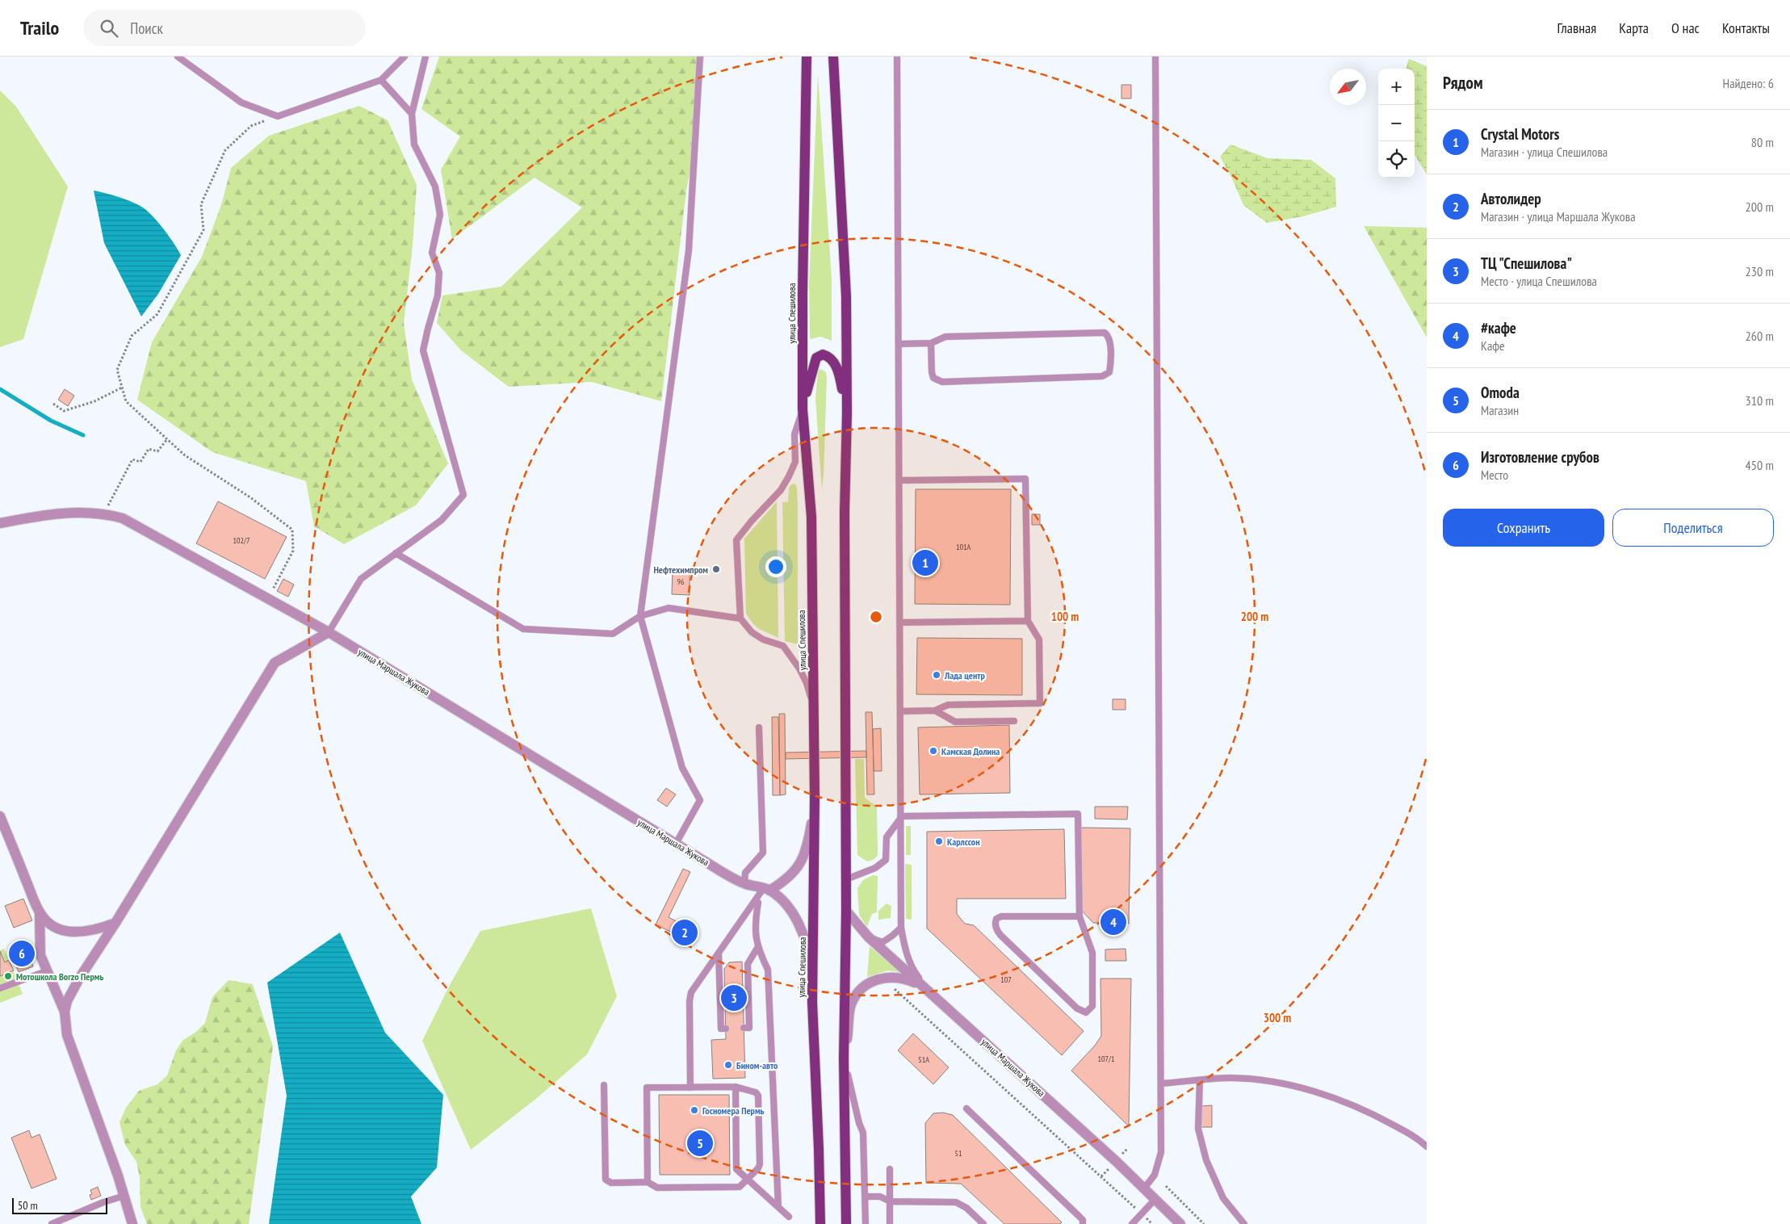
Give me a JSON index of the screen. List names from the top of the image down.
{
  "streets": {
    "main road": ["улица Спешилова"],
    "street": ["улица Маршала Жукова"]
  },
  "places": [
    "Нефтехимпром",
    "Лада центр",
    "Камская Долина",
    "Карлссон",
    "Мотошкола Borzo Пермь",
    "Бином-авто",
    "Госномера Пермь"
  ],
  "house_numbers": [
    "102/7",
    "101А",
    "96",
    "107",
    "107/1",
    "51А",
    "51"
  ],
  "scale_bar": "50 m",
  "north": "bottom left",
  "page": {
    "header": "Trailo",
    "search": "Поиск",
    "nav": [
      "Главная",
      "Карта",
      "О нас",
      "Контакты"
    ],
    "heading": ["Рядом", "Найдено: 6"],
    "map_buttons": ["+", "−"],
    "list": [
      {
        "mark": "1",
        "name": "Crystal Motors",
        "note": "Магазин · улица Спешилова",
        "value": "80 m"
      },
      {
        "mark": "2",
        "name": "Автолидер",
        "note": "Магазин · улица Маршала Жукова",
        "value": "200 m"
      },
      {
        "mark": "3",
        "name": "ТЦ \"Спешилова\"",
        "note": "Место · улица Спешилова",
        "value": "230 m"
      },
      {
        "mark": "4",
        "name": "#кафе",
        "note": "Кафе",
        "value": "260 m"
      },
      {
        "mark": "5",
        "name": "Omoda",
        "note": "Магазин",
        "value": "310 m"
      },
      {
        "mark": "6",
        "name": "Изготовление срубов",
        "note": "Место",
        "value": "450 m"
      }
    ],
    "buttons": ["Сохранить", "Поделиться"],
    "pins": [
      "1",
      "4",
      "2",
      "6",
      "3",
      "5"
    ],
    "scale": "50 m"
  },
  "rings": ["100 m", "200 m", "300 m"]
}
